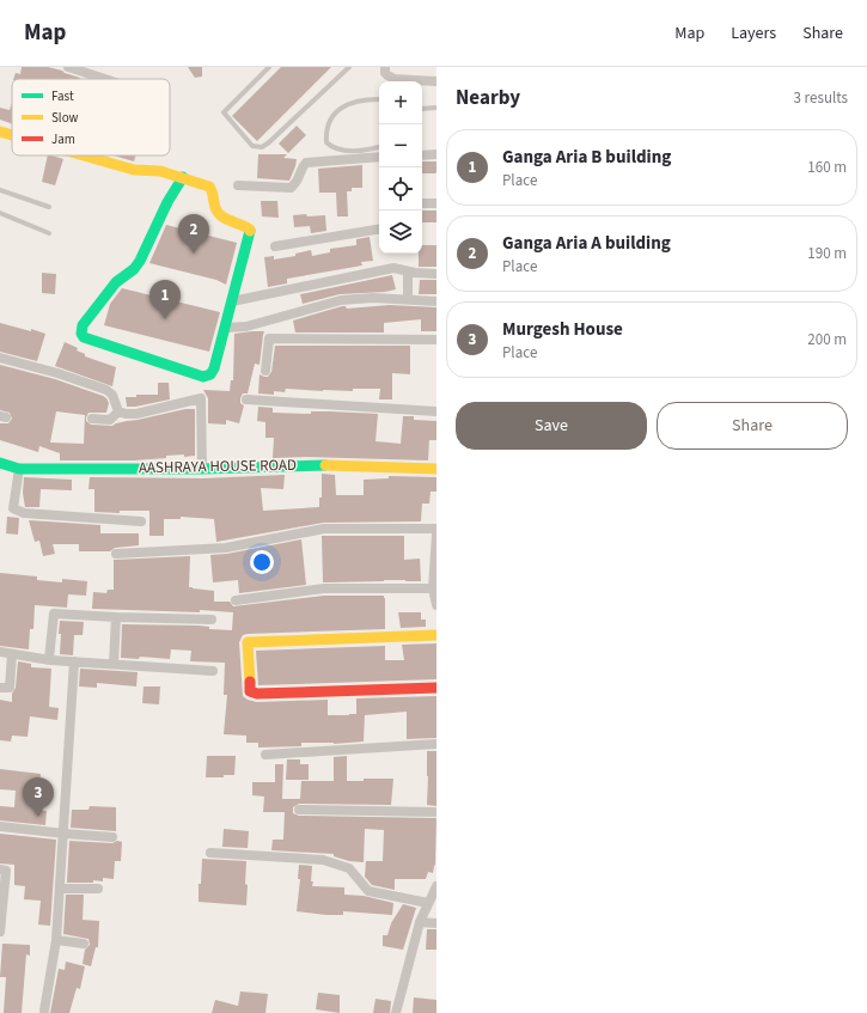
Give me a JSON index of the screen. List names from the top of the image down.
{
  "streets": {
    "street": ["AASHRAYA HOUSE ROAD"]
  },
  "legend": ["Fast", "Slow", "Jam"],
  "page": {
    "header": "Map",
    "nav": ["Map", "Layers", "Share"],
    "heading": ["Nearby", "3 results"],
    "map_buttons": ["+", "−"],
    "list": [
      {
        "mark": "1",
        "name": "Ganga Aria B building",
        "note": "Place",
        "value": "160 m"
      },
      {
        "mark": "2",
        "name": "Ganga Aria A building",
        "note": "Place",
        "value": "190 m"
      },
      {
        "mark": "3",
        "name": "Murgesh House",
        "note": "Place",
        "value": "200 m"
      }
    ],
    "pins": ["2", "1", "3"],
    "buttons": ["Save", "Share"]
  }
}
